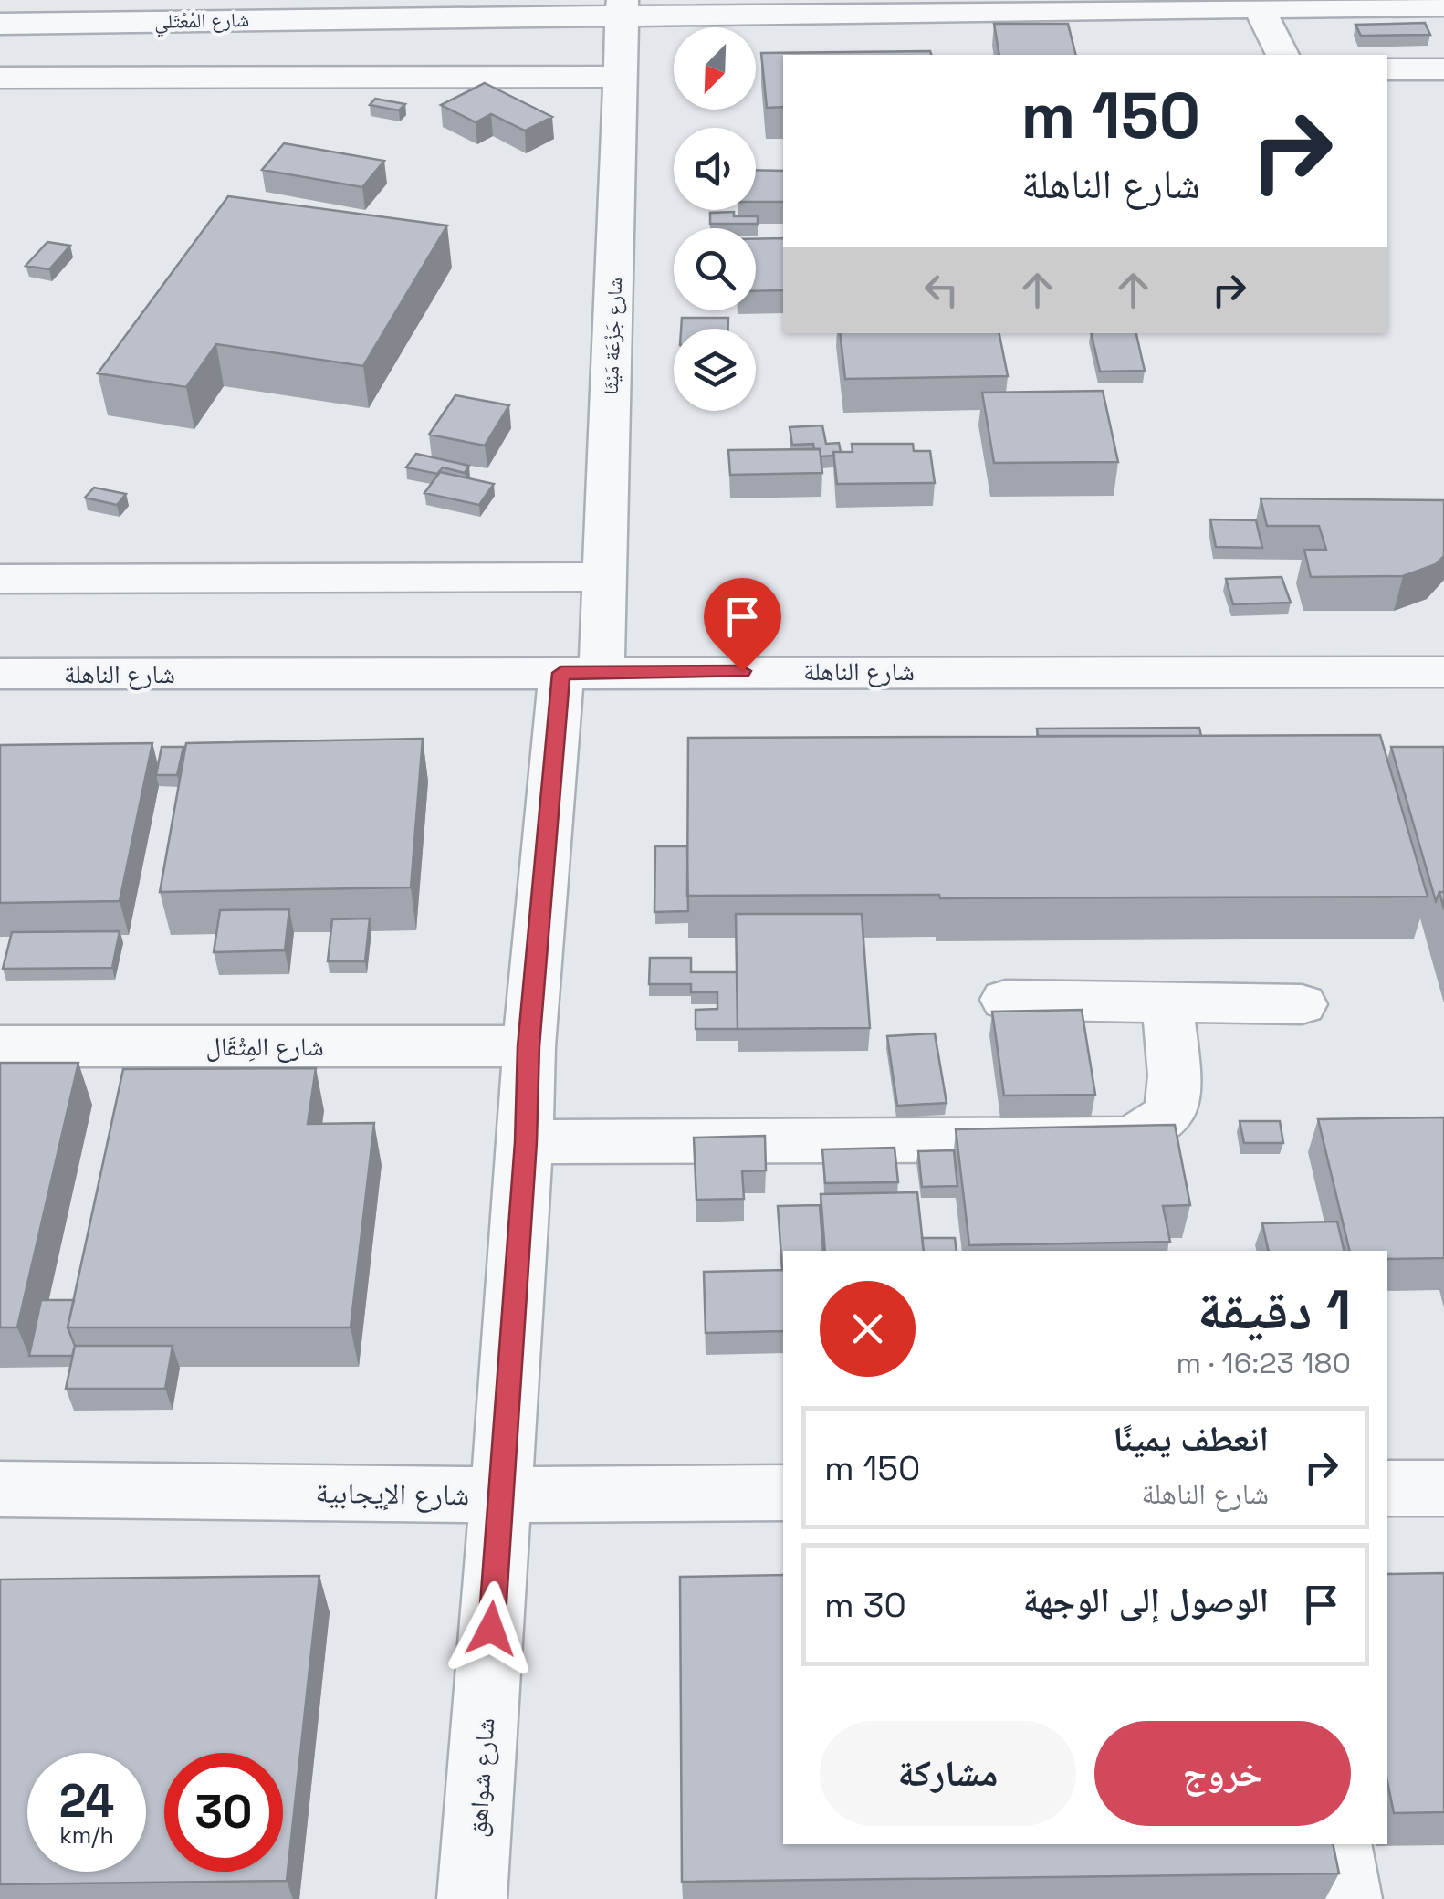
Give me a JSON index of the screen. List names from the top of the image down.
{
  "streets": {
    "street": [
      "شارع المُعْتَلي",
      "شارع جَزْعَة مَيْثَا",
      "شارع الناهلة",
      "شارع المِثْقَال",
      "شارع الإيجابية",
      "شارع شواهق"
    ]
  },
  "crossings": [
    ["شارع المُعْتَلي", "شارع جَزْعَة مَيْثَا"],
    ["شارع جَزْعَة مَيْثَا", "شارع الناهلة"],
    ["شارع جَزْعَة مَيْثَا", "شارع شواهق"],
    ["شارع الناهلة", "شارع شواهق"],
    ["شارع المِثْقَال", "شارع شواهق"],
    ["شارع الإيجابية", "شارع شواهق"]
  ],
  "north": "bottom left",
  "page": {
    "turn": ["150 m", "شارع الناهلة"],
    "heading": ["1 دقيقة", "180 m · 16:23"],
    "list": [
      {
        "name": "انعطف يمينًا",
        "note": "شارع الناهلة",
        "value": "150 m"
      },
      {
        "name": "الوصول إلى الوجهة",
        "value": "30 m"
      }
    ],
    "buttons": ["خروج", "مشاركة"],
    "speed": "24 km/h",
    "limit": "30"
  }
}
